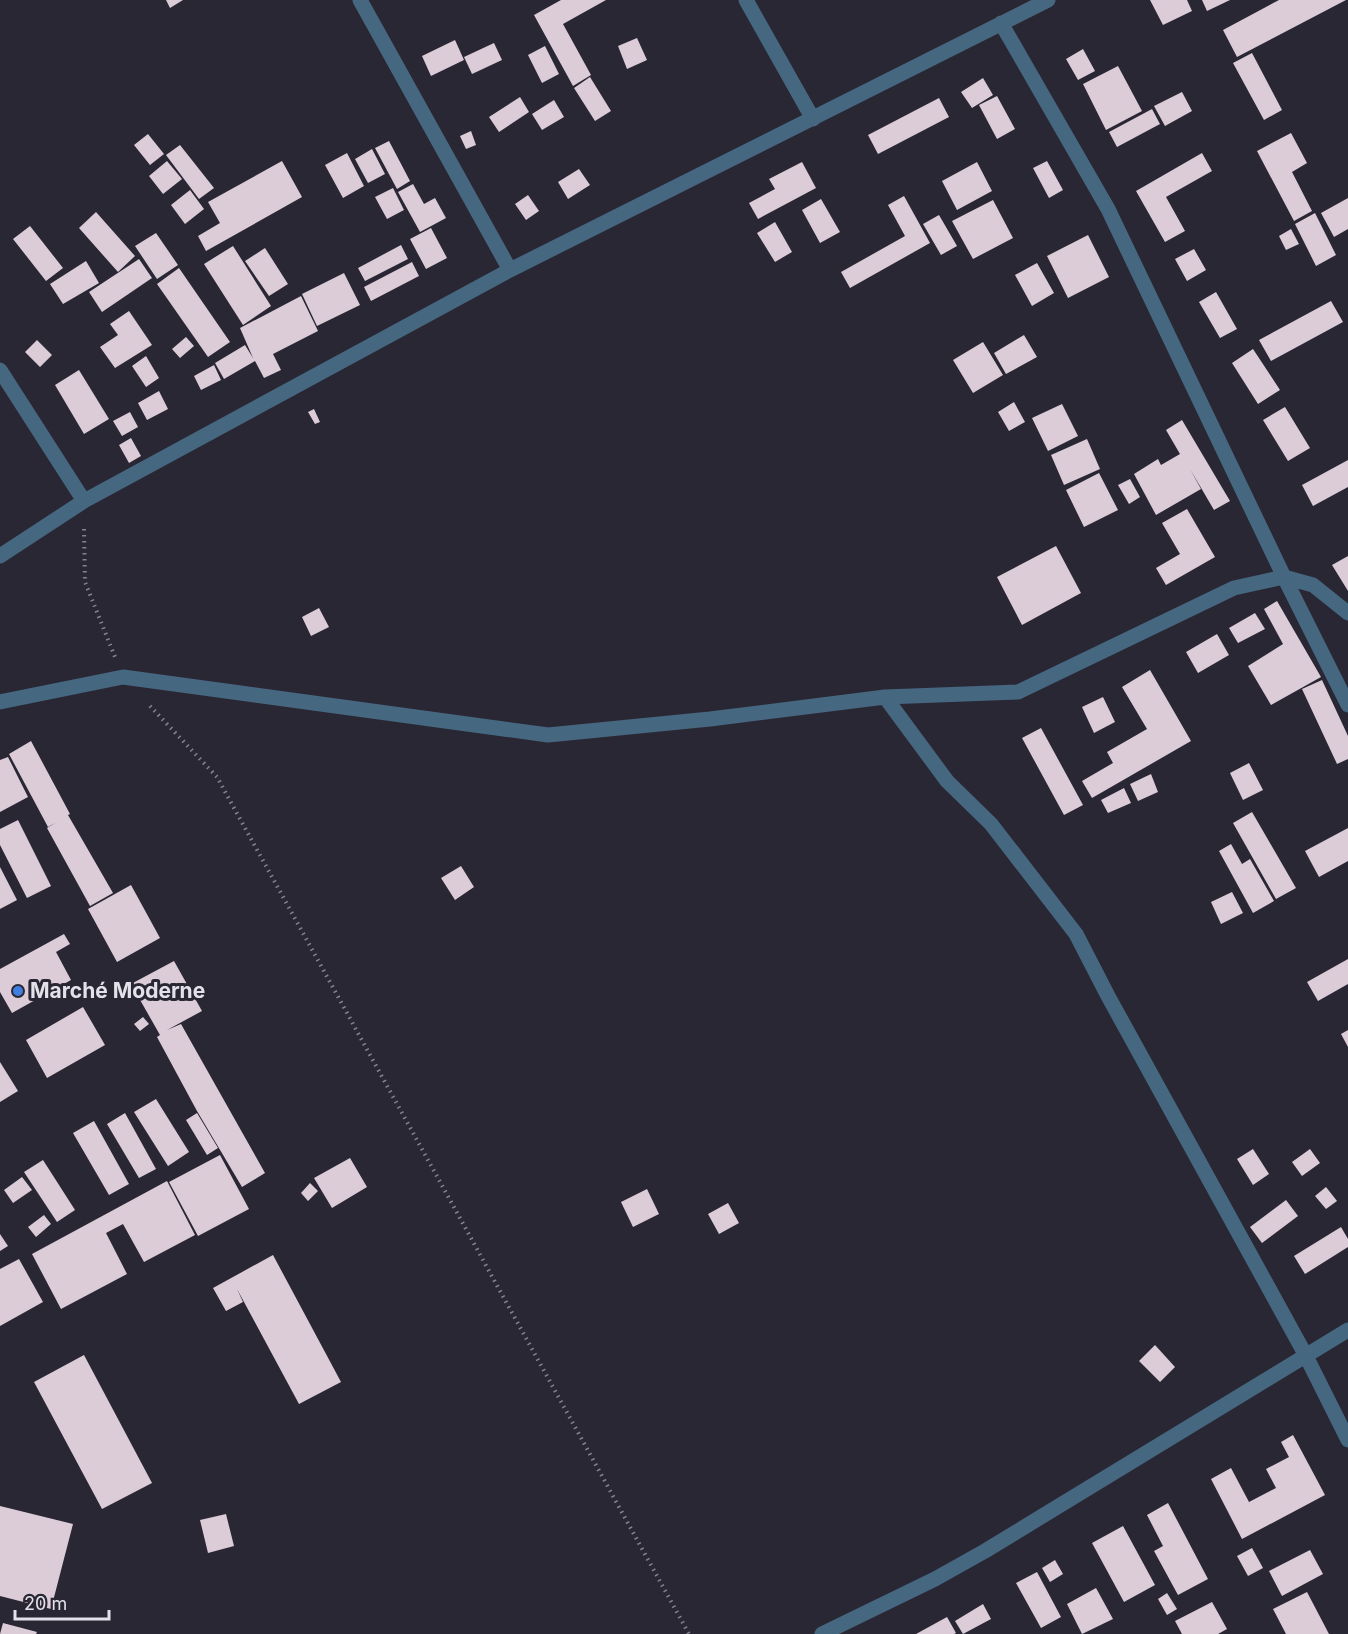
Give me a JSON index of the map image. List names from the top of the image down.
{
  "places": ["Marché Moderne"],
  "scale_bar": "20 m"
}
